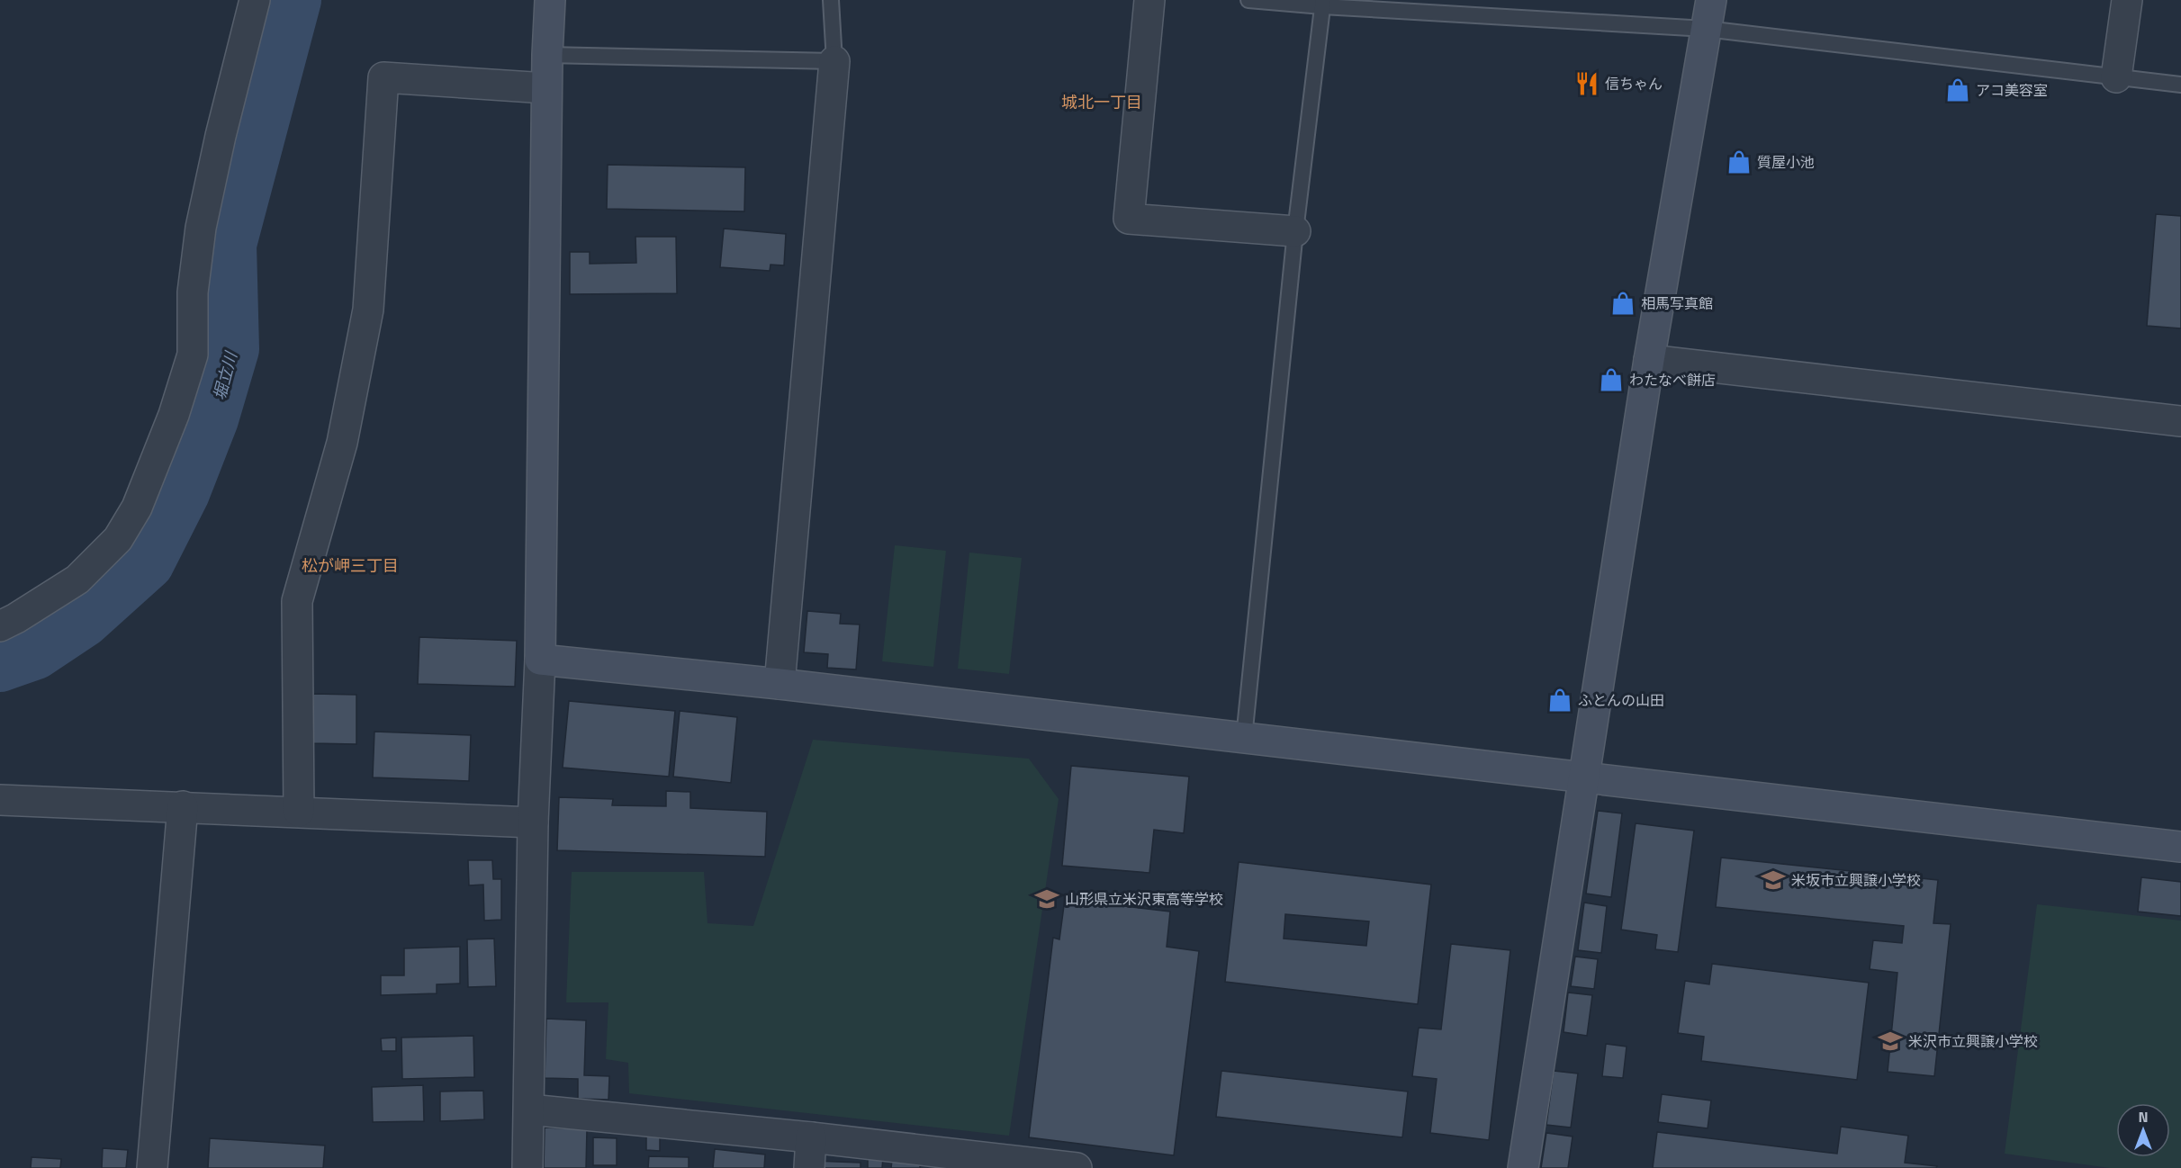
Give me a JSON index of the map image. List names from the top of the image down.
{
  "districts": ["城北一丁目", "松が岬三丁目"],
  "water": ["堀立川"],
  "places": {
    "restaurant": ["信ちゃん"],
    "shop": [
      "アコ美容室",
      "質屋小池",
      "相馬写真館",
      "わたなべ餅店",
      "ふとんの山田"
    ],
    "school or university": ["米坂市立興譲小学校", "山形県立米沢東高等学校", "米沢市立興譲小学校"]
  },
  "north": "top"
}
